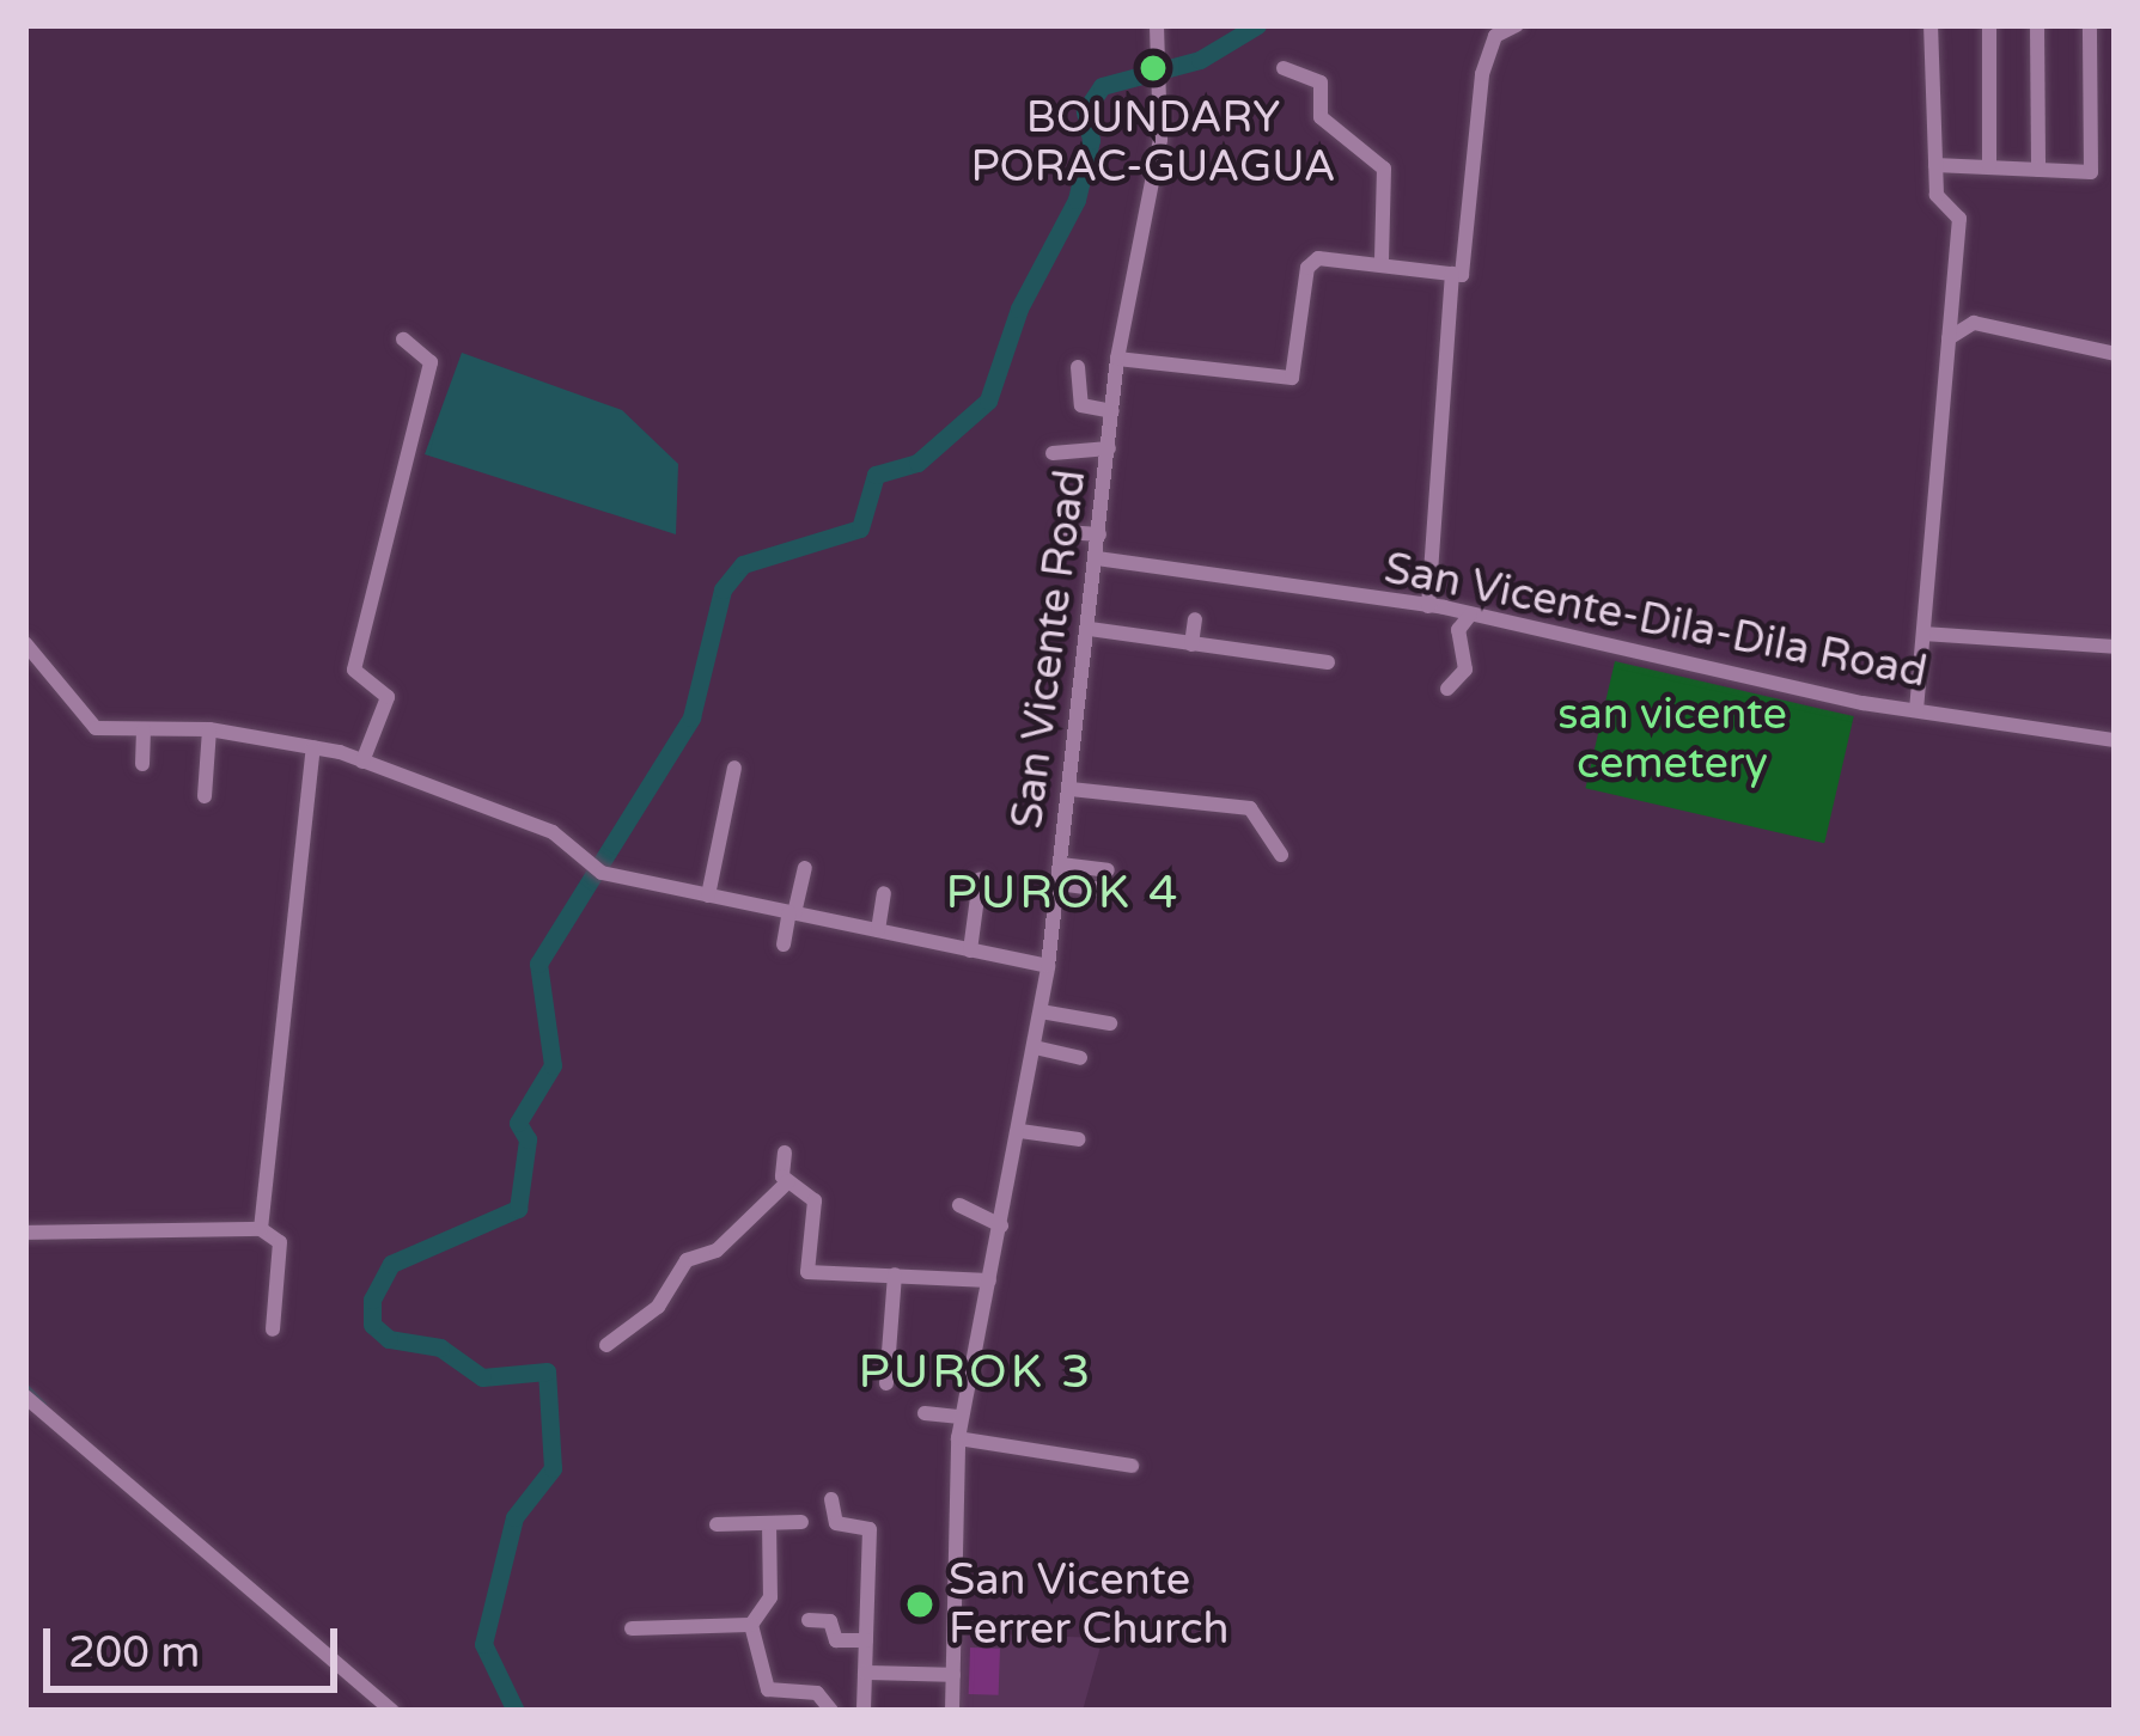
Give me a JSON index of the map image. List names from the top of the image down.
{
  "streets": {
    "street": ["San Vicente-Dila-Dila Road", "San Vicente Road"]
  },
  "crossings": [
    ["San Vicente-Dila-Dila Road", "San Vicente Road"]
  ],
  "districts": ["PUROK 4", "PUROK 3"],
  "parks": ["san vicente cemetery"],
  "places": ["BOUNDARY PORAC-GUAGUA", "San Vicente Ferrer Church"],
  "scale_bar": "200 m"
}
